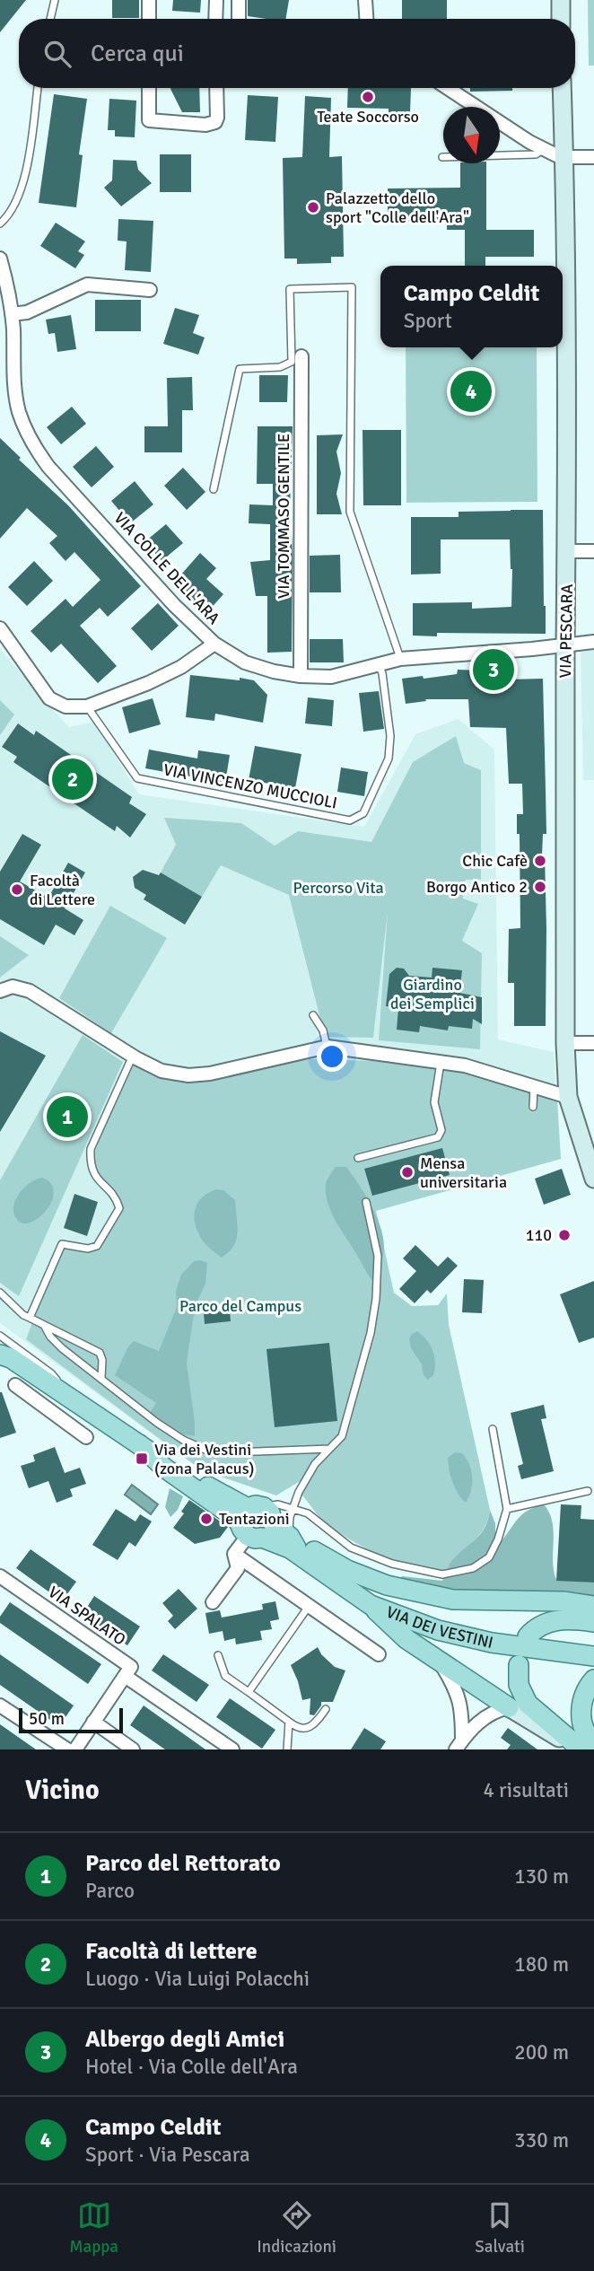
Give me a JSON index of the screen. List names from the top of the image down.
{
  "streets": {
    "main road": ["VIA DEI VESTINI"],
    "street": [
      "VIA TOMMASO GENTILE",
      "VIA COLLE DELL'ARA",
      "VIA PESCARA",
      "VIA SPALATO"
    ],
    "lane": ["VIA VINCENZO MUCCIOLI"]
  },
  "crossings": [
    ["VIA TOMMASO GENTILE", "VIA COLLE DELL'ARA"],
    ["VIA COLLE DELL'ARA", "VIA PESCARA"],
    ["VIA COLLE DELL'ARA", "VIA VINCENZO MUCCIOLI"]
  ],
  "parks": ["Percorso Vita", "Giardino dei Semplici", "Parco del Campus"],
  "places": {
    "other": [
      "Teate Soccorso",
      "Palazzetto dello sport \"Colle dell'Ara\"",
      "Chic Cafè",
      "Borgo Antico 2",
      "Facoltà di Lettere",
      "Mensa universitaria",
      "110",
      "Tentazioni"
    ],
    "transit": ["Via dei Vestini (zona Palacus)"]
  },
  "scale_bar": "50 m",
  "north": "bottom",
  "page": {
    "search": "Cerca qui",
    "popup": ["Campo Celdit", "Sport"],
    "pins": [
      "4",
      "3",
      "2",
      "1"
    ],
    "scale": "50 m",
    "heading": ["Vicino", "4 risultati"],
    "list": [
      {
        "mark": "1",
        "name": "Parco del Rettorato",
        "note": "Parco",
        "value": "130 m"
      },
      {
        "mark": "2",
        "name": "Facoltà di lettere",
        "note": "Luogo · Via Luigi Polacchi",
        "value": "180 m"
      },
      {
        "mark": "3",
        "name": "Albergo degli Amici",
        "note": "Hotel · Via Colle dell'Ara",
        "value": "200 m"
      },
      {
        "mark": "4",
        "name": "Campo Celdit",
        "note": "Sport · Via Pescara",
        "value": "330 m"
      }
    ],
    "nav": ["Mappa", "Indicazioni", "Salvati"]
  }
}
